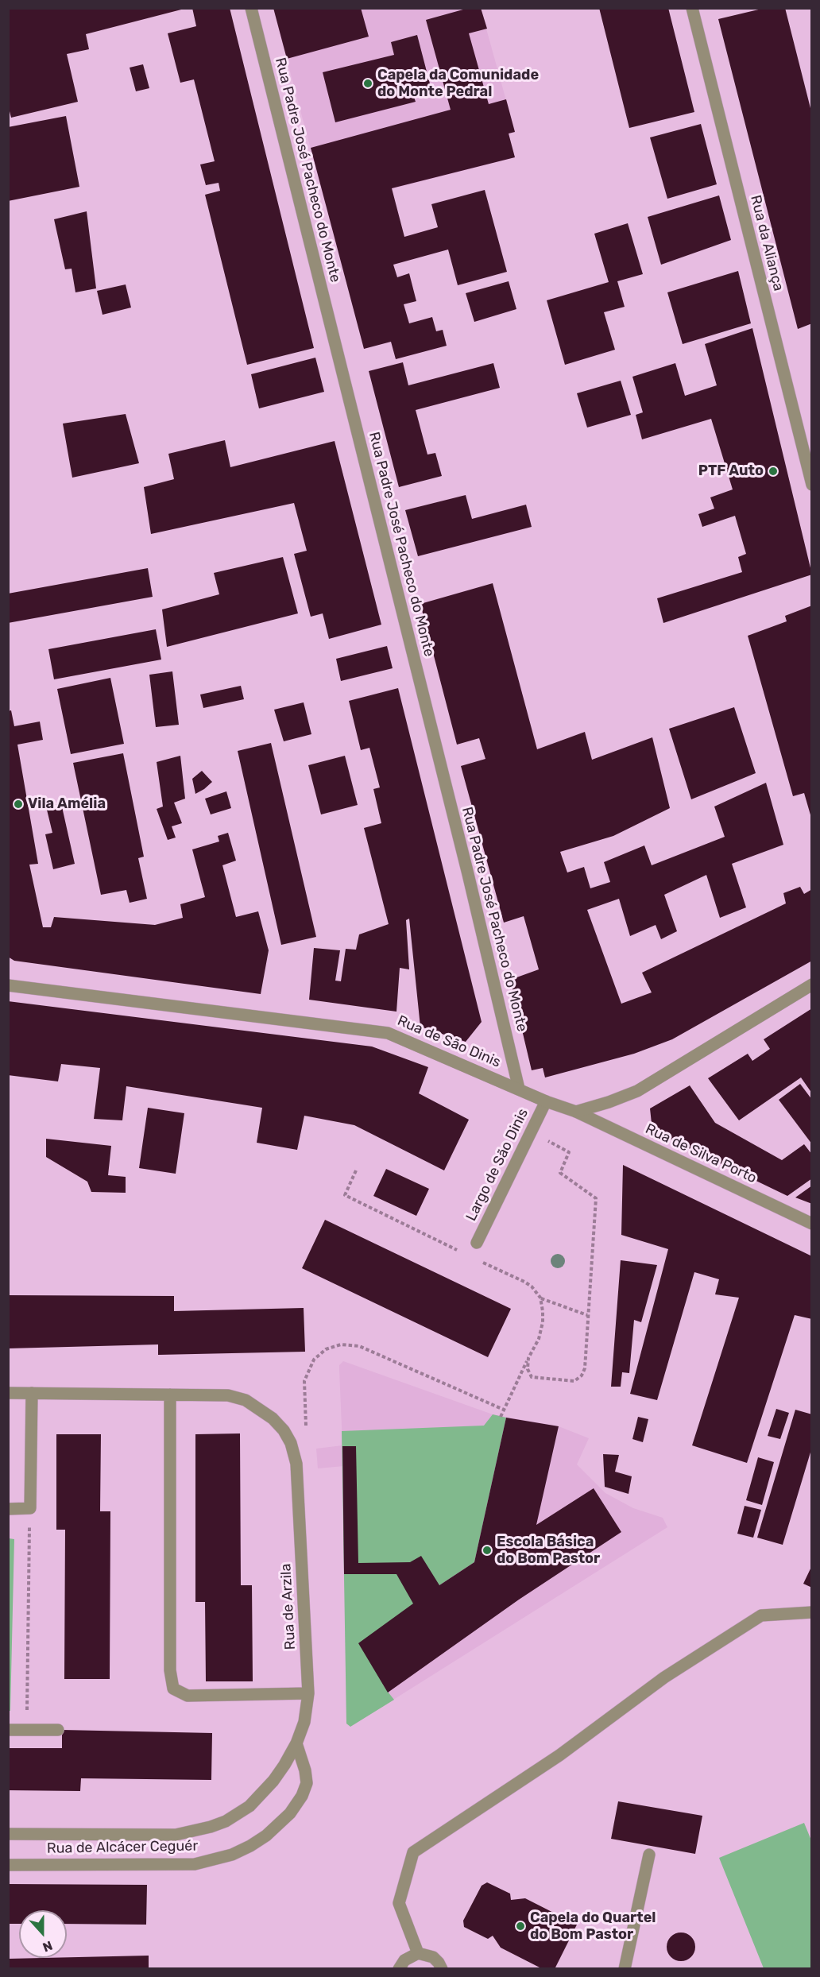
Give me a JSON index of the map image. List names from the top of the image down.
{
  "streets": {
    "street": [
      "Rua Padre José Pacheco do Monte",
      "Rua da Aliança",
      "Rua de São Dinis",
      "Rua de Silva Porto",
      "Largo de São Dinis",
      "Rua de Arzila",
      "Rua de Alcácer Ceguér"
    ]
  },
  "crossings": [
    ["Rua Padre José Pacheco do Monte", "Rua de São Dinis"],
    ["Rua de São Dinis", "Rua de Silva Porto"],
    ["Rua de São Dinis", "Largo de São Dinis"],
    ["Rua de Arzila", "Rua de Alcácer Ceguér"]
  ],
  "places": [
    "Capela da Comunidade do Monte Pedral",
    "PTF Auto",
    "Vila Amélia",
    "Escola Básica do Bom Pastor",
    "Capela do Quartel do Bom Pastor"
  ],
  "north": "bottom"
}
